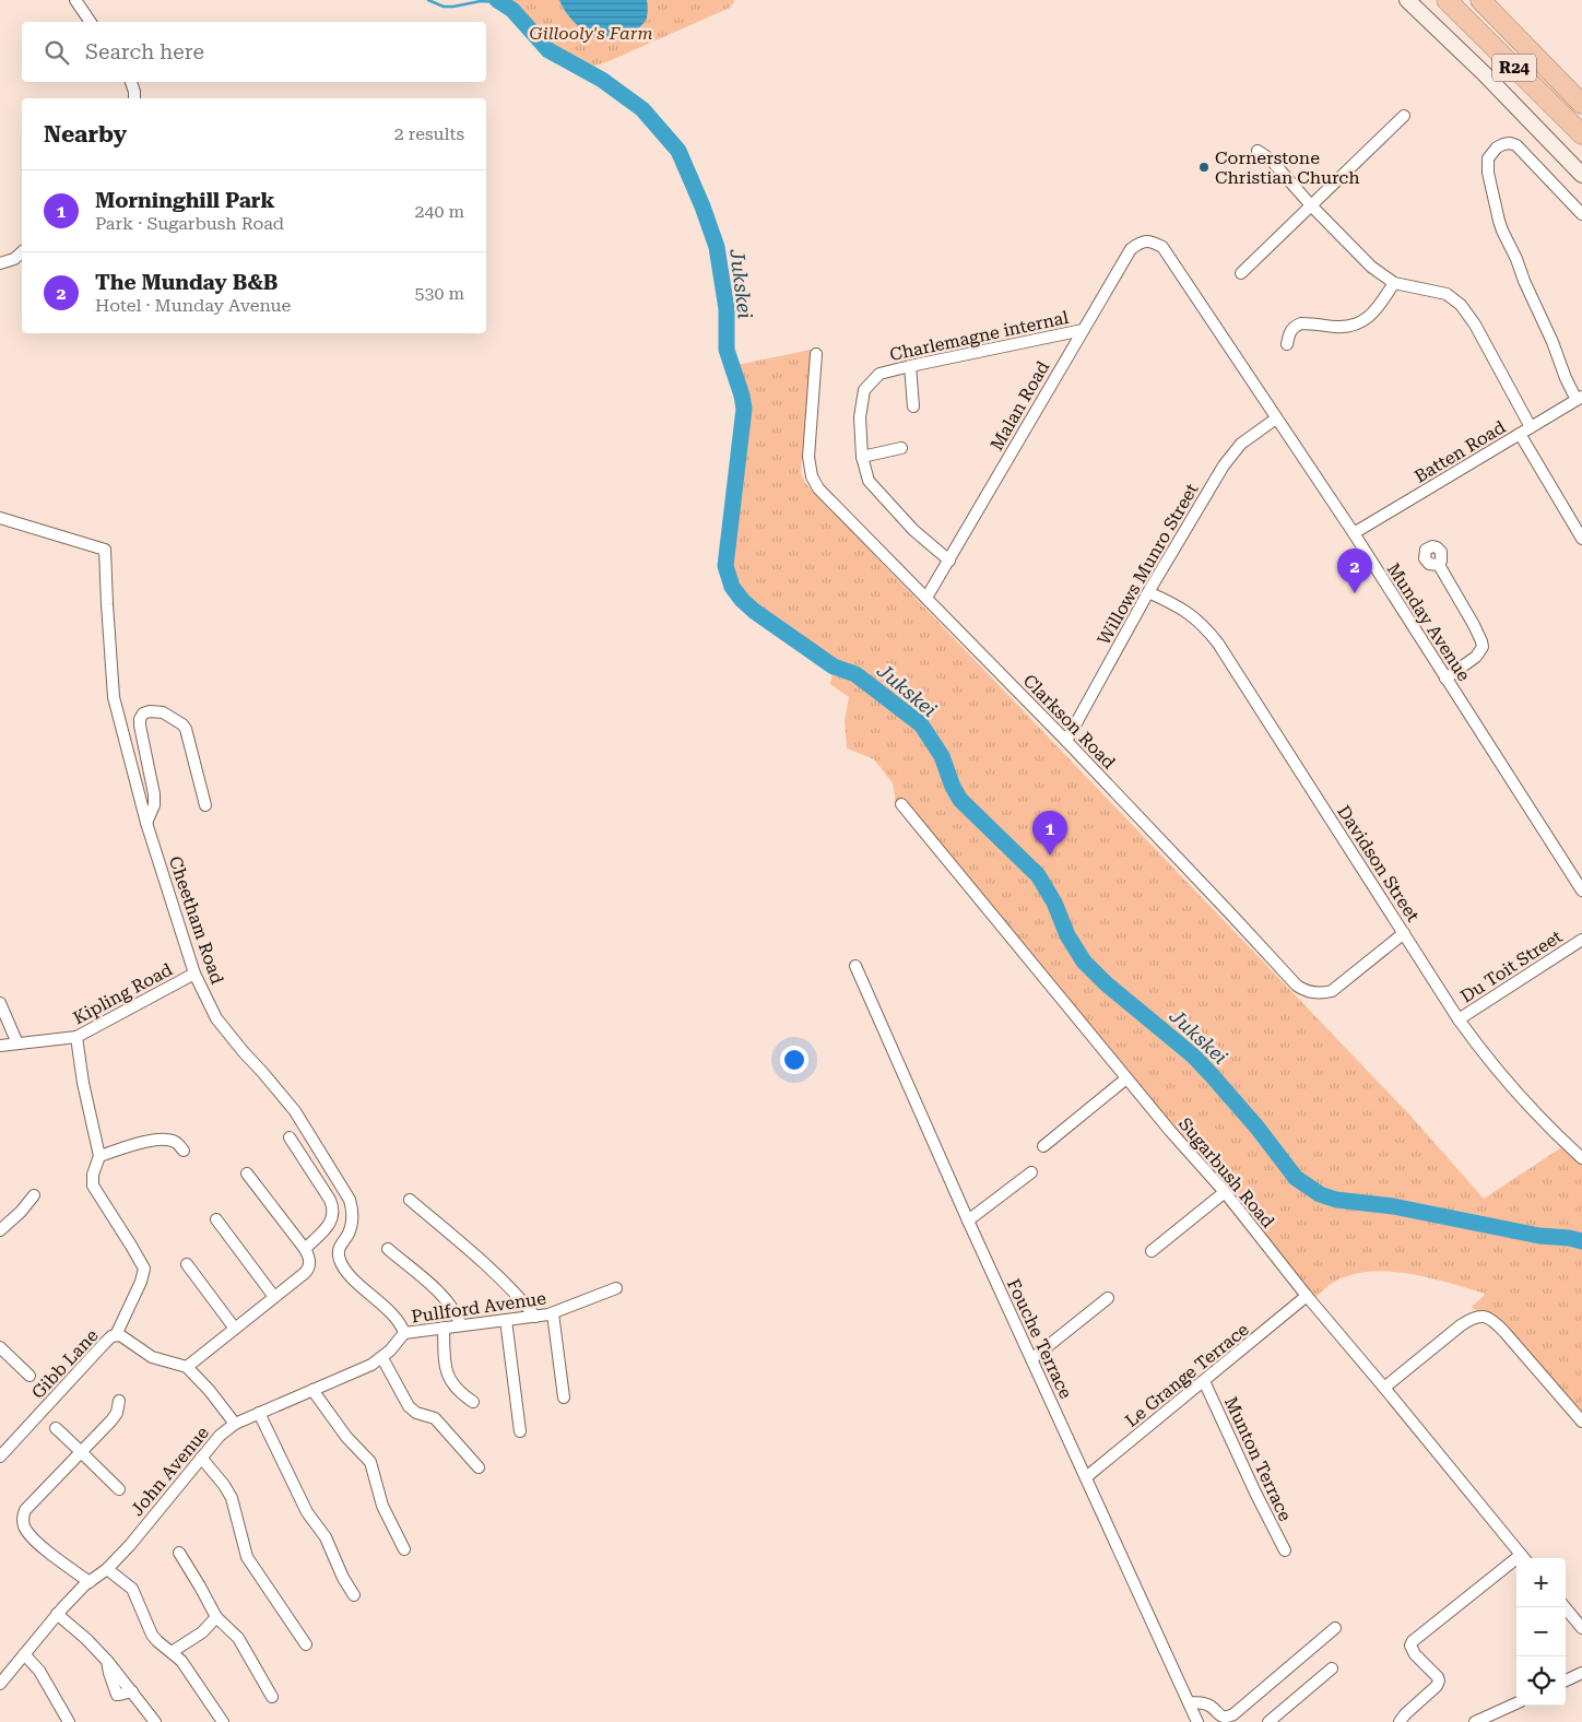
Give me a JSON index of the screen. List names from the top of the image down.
{
  "streets": {
    "highway": ["R24"],
    "street": [
      "Charlemagne internal",
      "Malan Road",
      "Batten Road",
      "Willows Munro Street",
      "Munday Avenue",
      "Clarkson Road",
      "Davidson Street",
      "Cheetham Road",
      "Du Toit Street",
      "Kipling Road",
      "Sugarbush Road",
      "Pullford Avenue",
      "Fouche Terrace",
      "Gibb Lane",
      "Le Grange Terrace",
      "Munton Terrace",
      "John Avenue"
    ]
  },
  "crossings": [
    ["Charlemagne internal", "Malan Road"],
    ["Malan Road", "Munday Avenue"],
    ["Malan Road", "Clarkson Road"],
    ["Batten Road", "Munday Avenue"],
    ["Willows Munro Street", "Munday Avenue"],
    ["Willows Munro Street", "Clarkson Road"],
    ["Willows Munro Street", "Davidson Street"],
    ["Clarkson Road", "Davidson Street"],
    ["Davidson Street", "Du Toit Street"],
    ["Cheetham Road", "Kipling Road"],
    ["Cheetham Road", "Pullford Avenue"],
    ["Cheetham Road", "John Avenue"],
    ["Sugarbush Road", "Le Grange Terrace"],
    ["Pullford Avenue", "John Avenue"],
    ["Fouche Terrace", "Le Grange Terrace"],
    ["Le Grange Terrace", "Munton Terrace"]
  ],
  "water": ["Jukskei"],
  "parks": ["Gillooly's Farm"],
  "places": ["Cornerstone Christian Church"],
  "page": {
    "search": "Search here",
    "heading": ["Nearby", "2 results"],
    "list": [
      {
        "mark": "1",
        "name": "Morninghill Park",
        "note": "Park · Sugarbush Road",
        "value": "240 m"
      },
      {
        "mark": "2",
        "name": "The Munday B&B",
        "note": "Hotel · Munday Avenue",
        "value": "530 m"
      }
    ],
    "pins": ["2", "1"],
    "map_buttons": ["+", "−"]
  }
}
